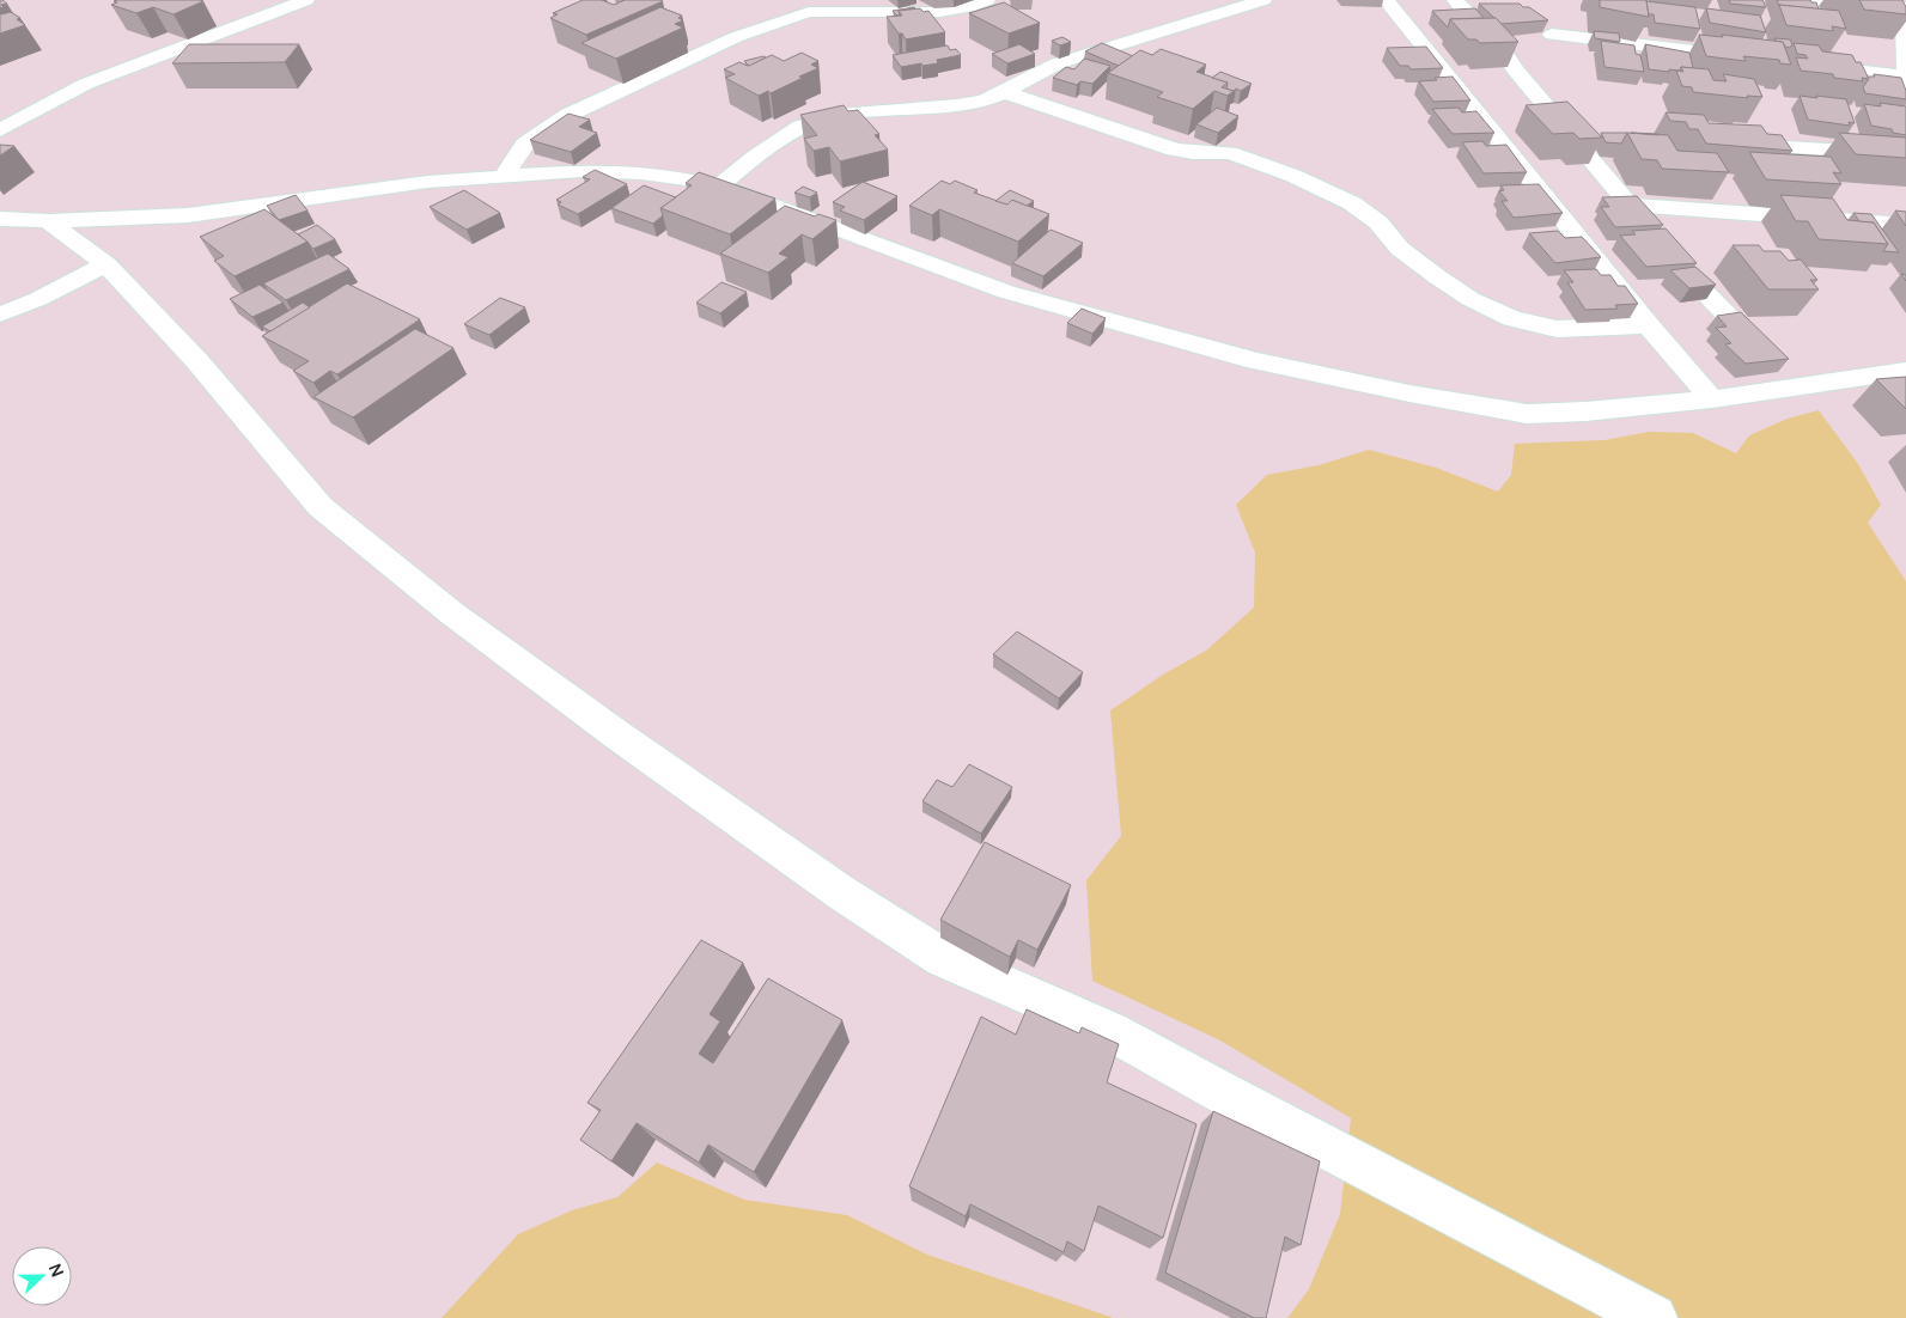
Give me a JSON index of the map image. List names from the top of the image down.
{
  "north": "right"
}
